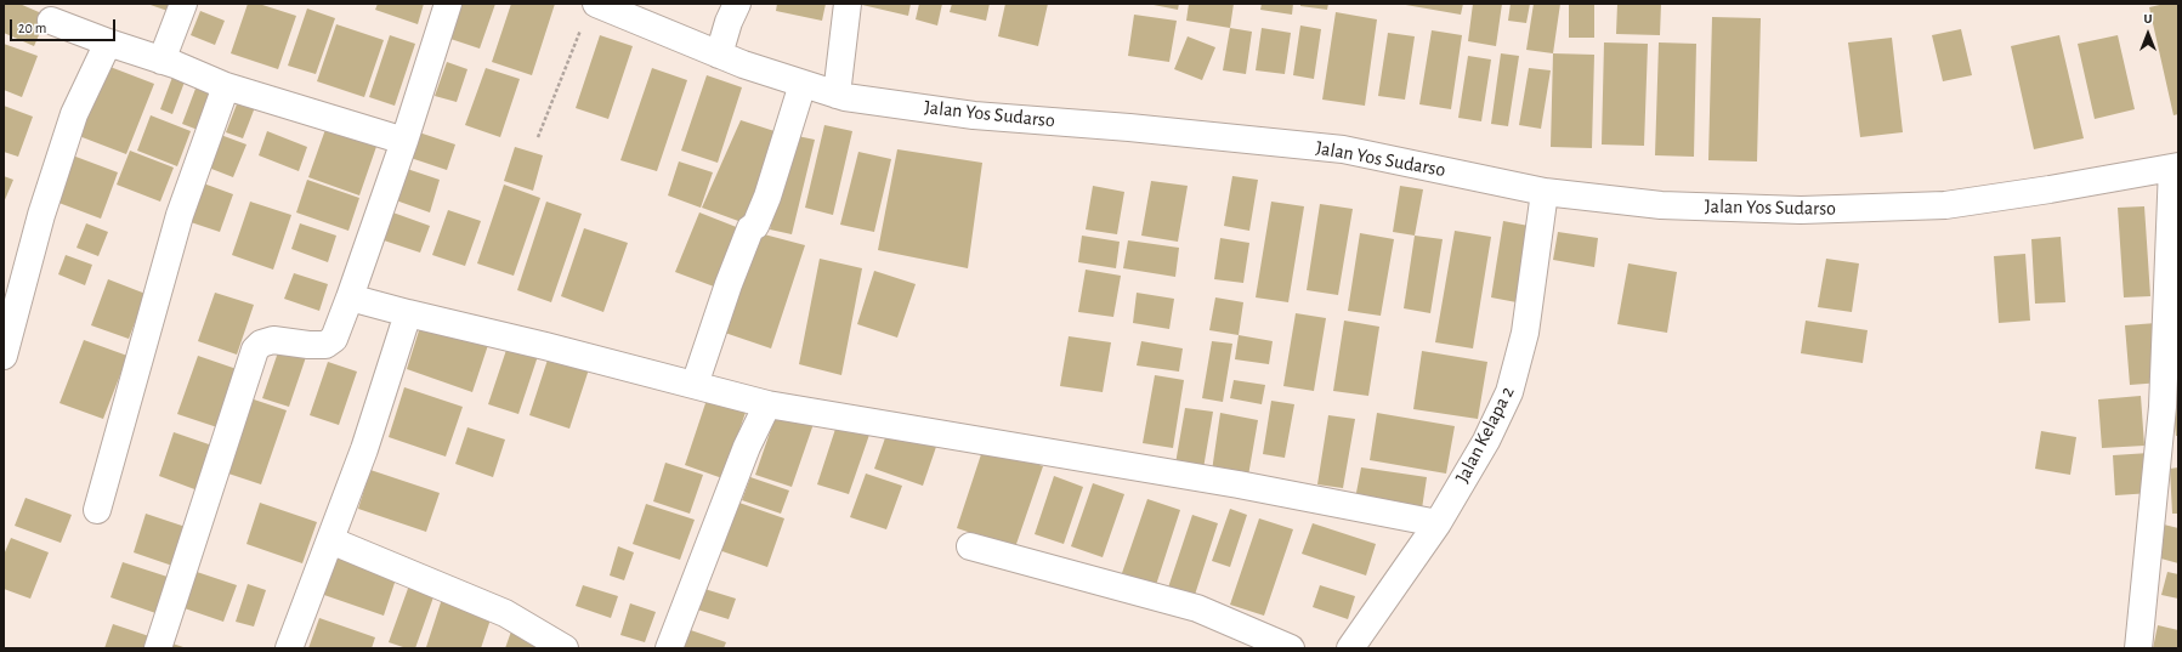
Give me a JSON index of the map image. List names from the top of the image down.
{
  "streets": {
    "street": ["Jalan Yos Sudarso", "Jalan Kelapa 2"]
  },
  "crossings": [
    ["Jalan Yos Sudarso", "Jalan Kelapa 2"]
  ],
  "scale_bar": "20 m",
  "north": "top"
}
